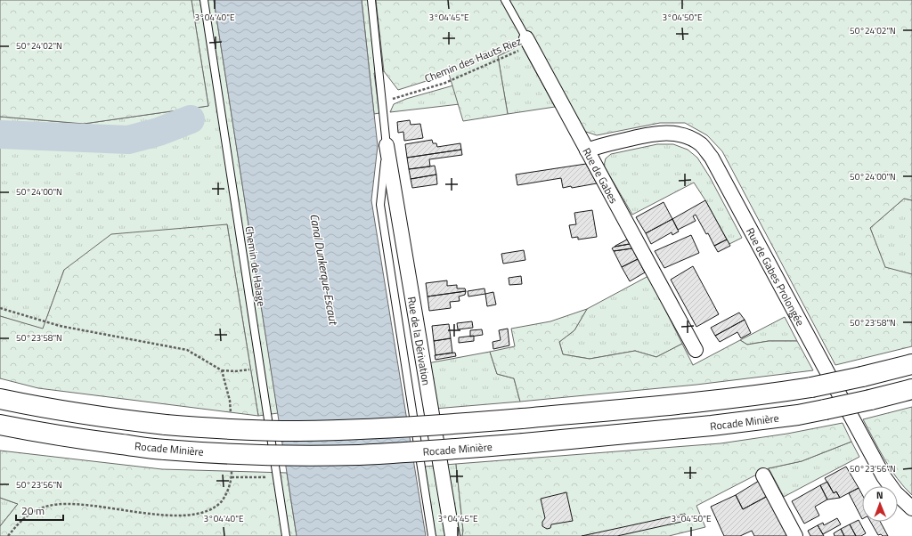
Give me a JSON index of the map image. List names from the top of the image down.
{
  "streets": {
    "highway": ["Rocade Minière"],
    "street": ["Rue de Gabes", "Rue de Gabes Prolongée", "Rue de la Dérivation"],
    "lane": ["Chemin de Halage"],
    "path": ["Chemin des Hauts Riez"]
  },
  "crossings": [
    ["Chemin des Hauts Riez", "Rue de Gabes"],
    ["Rue de Gabes", "Rue de Gabes Prolongée"]
  ],
  "water": ["Canal Dunkerque-Escaut"],
  "scale_bar": "20 m",
  "north": "top",
  "coordinates": [
    "3°04'40\"E",
    "3°04'45\"E",
    "3°04'50\"E",
    "50°24'02\"N",
    "50°24'00\"N",
    "50°23'58\"N",
    "50°23'56\"N"
  ]
}
